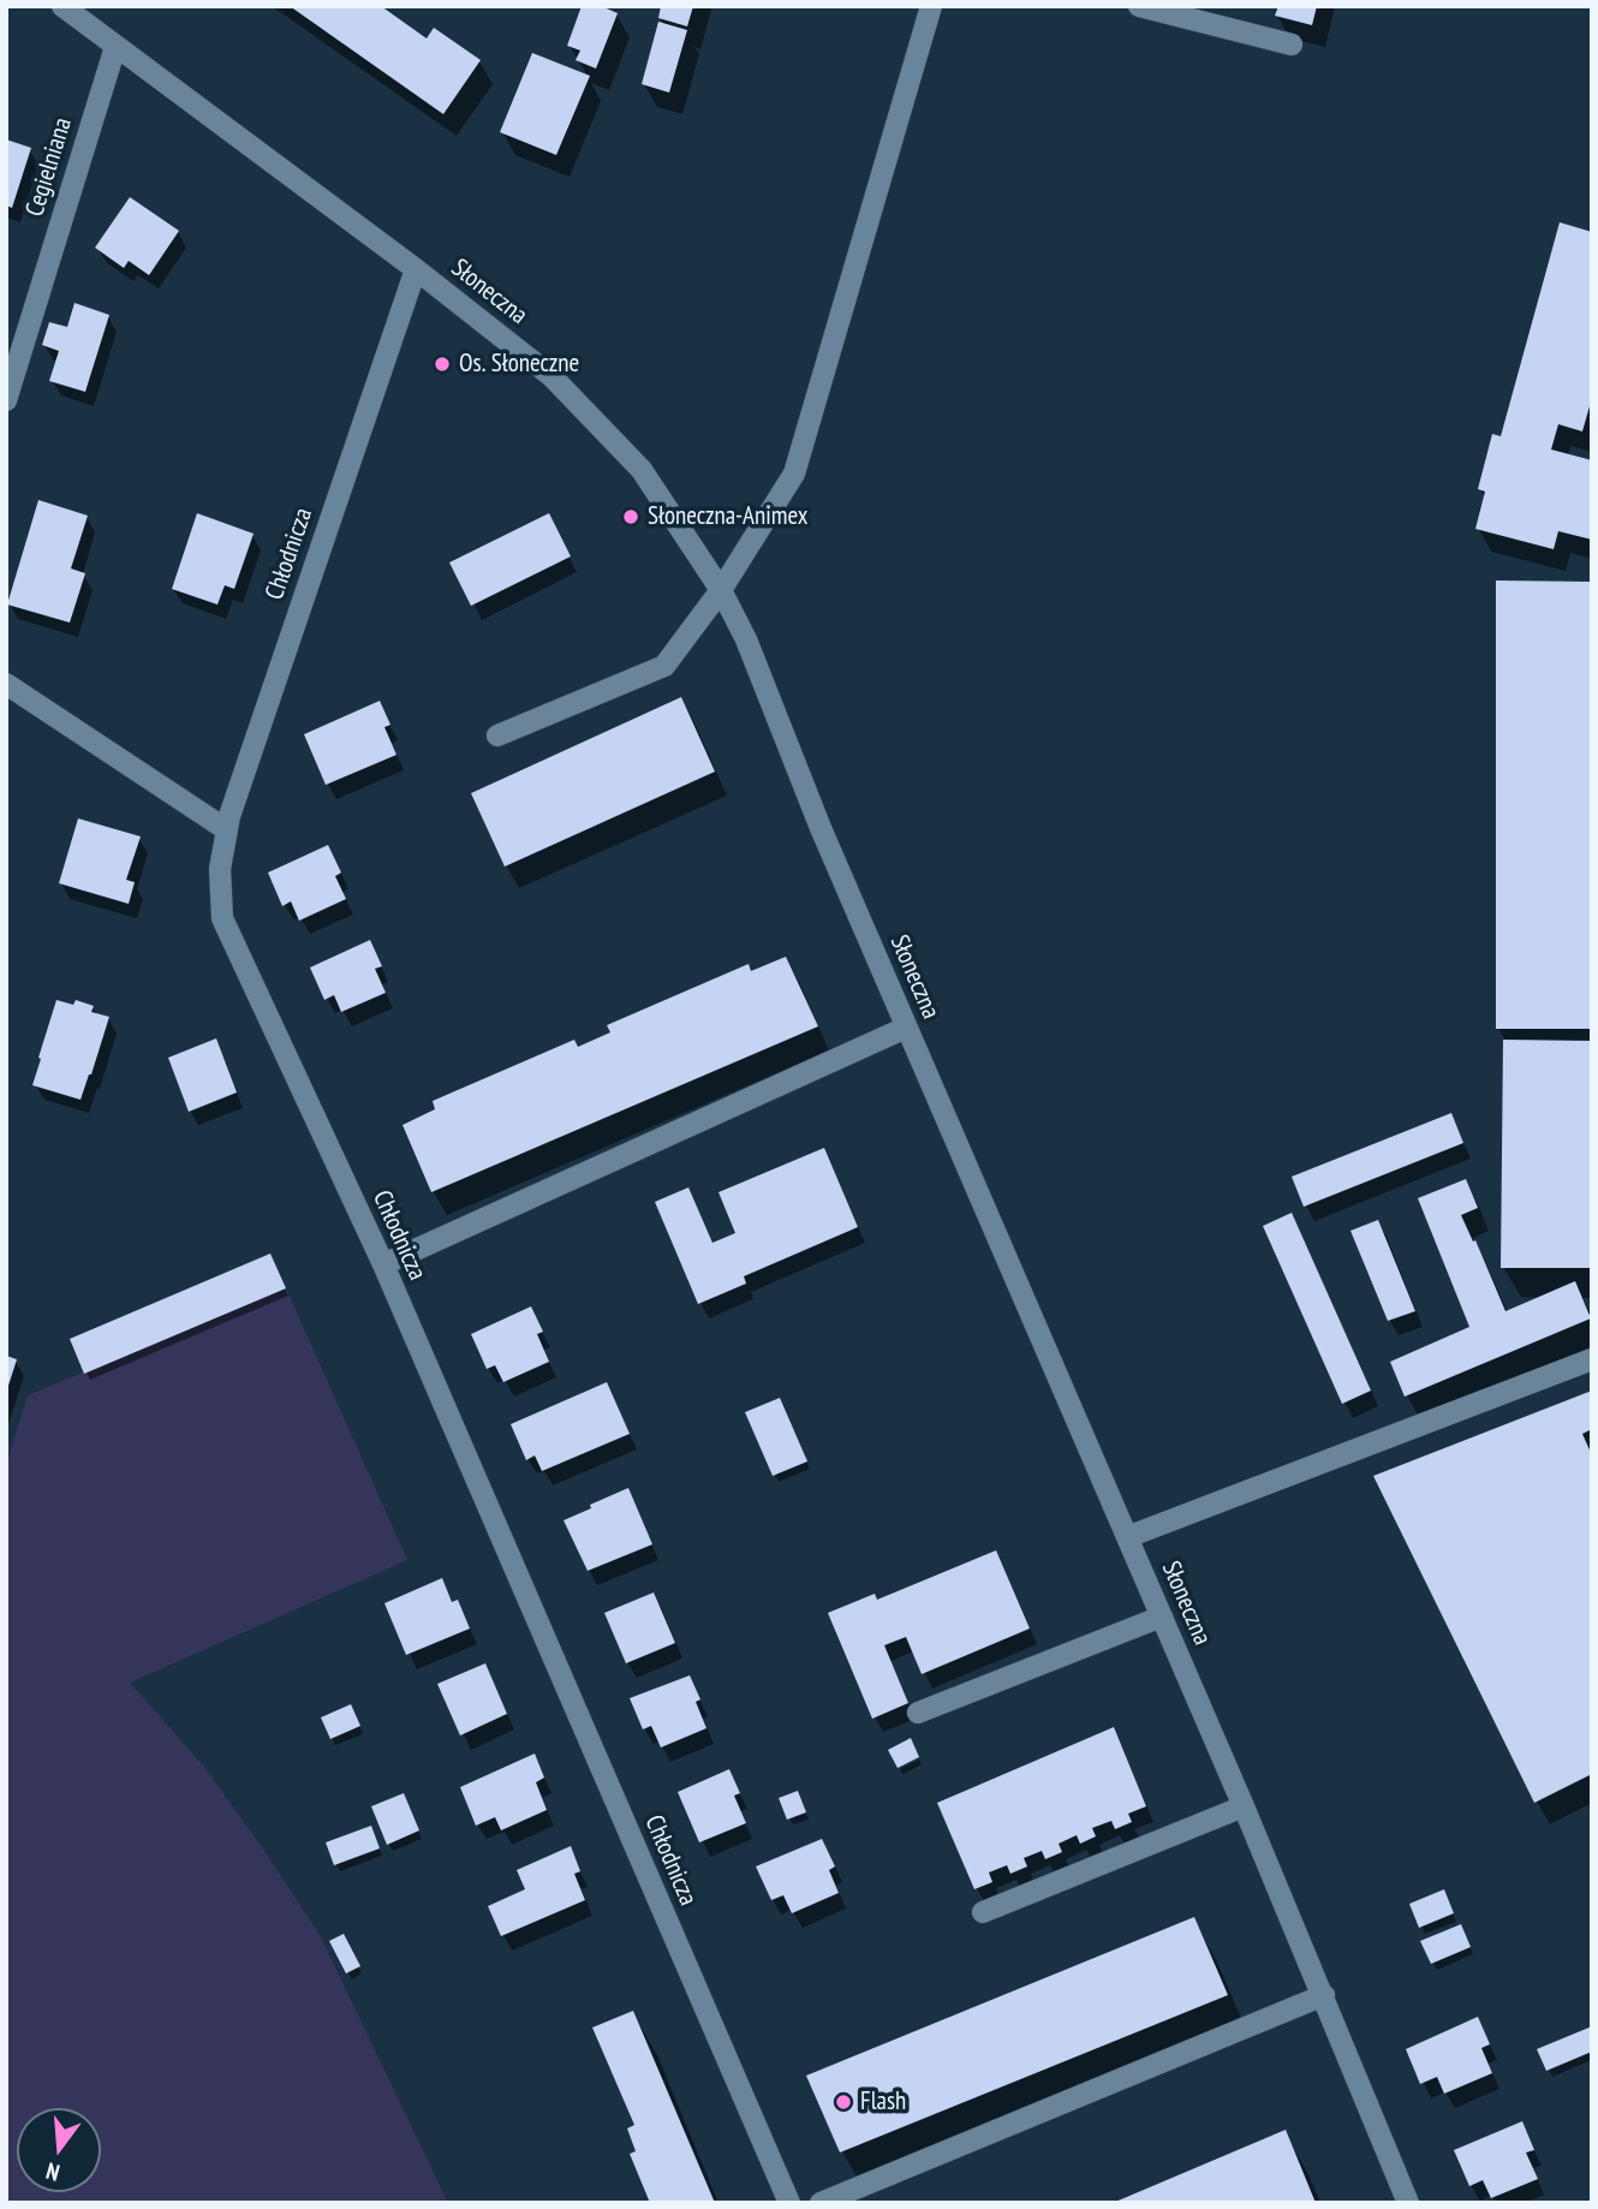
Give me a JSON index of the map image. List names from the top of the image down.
{
  "streets": {
    "street": ["Cegielniana", "Słoneczna", "Chłodnicza"]
  },
  "crossings": [
    ["Cegielniana", "Słoneczna"],
    ["Słoneczna", "Chłodnicza"]
  ],
  "places": ["Os. Słoneczne", "Słoneczna-Animex", "Flash"],
  "north": "bottom"
}
